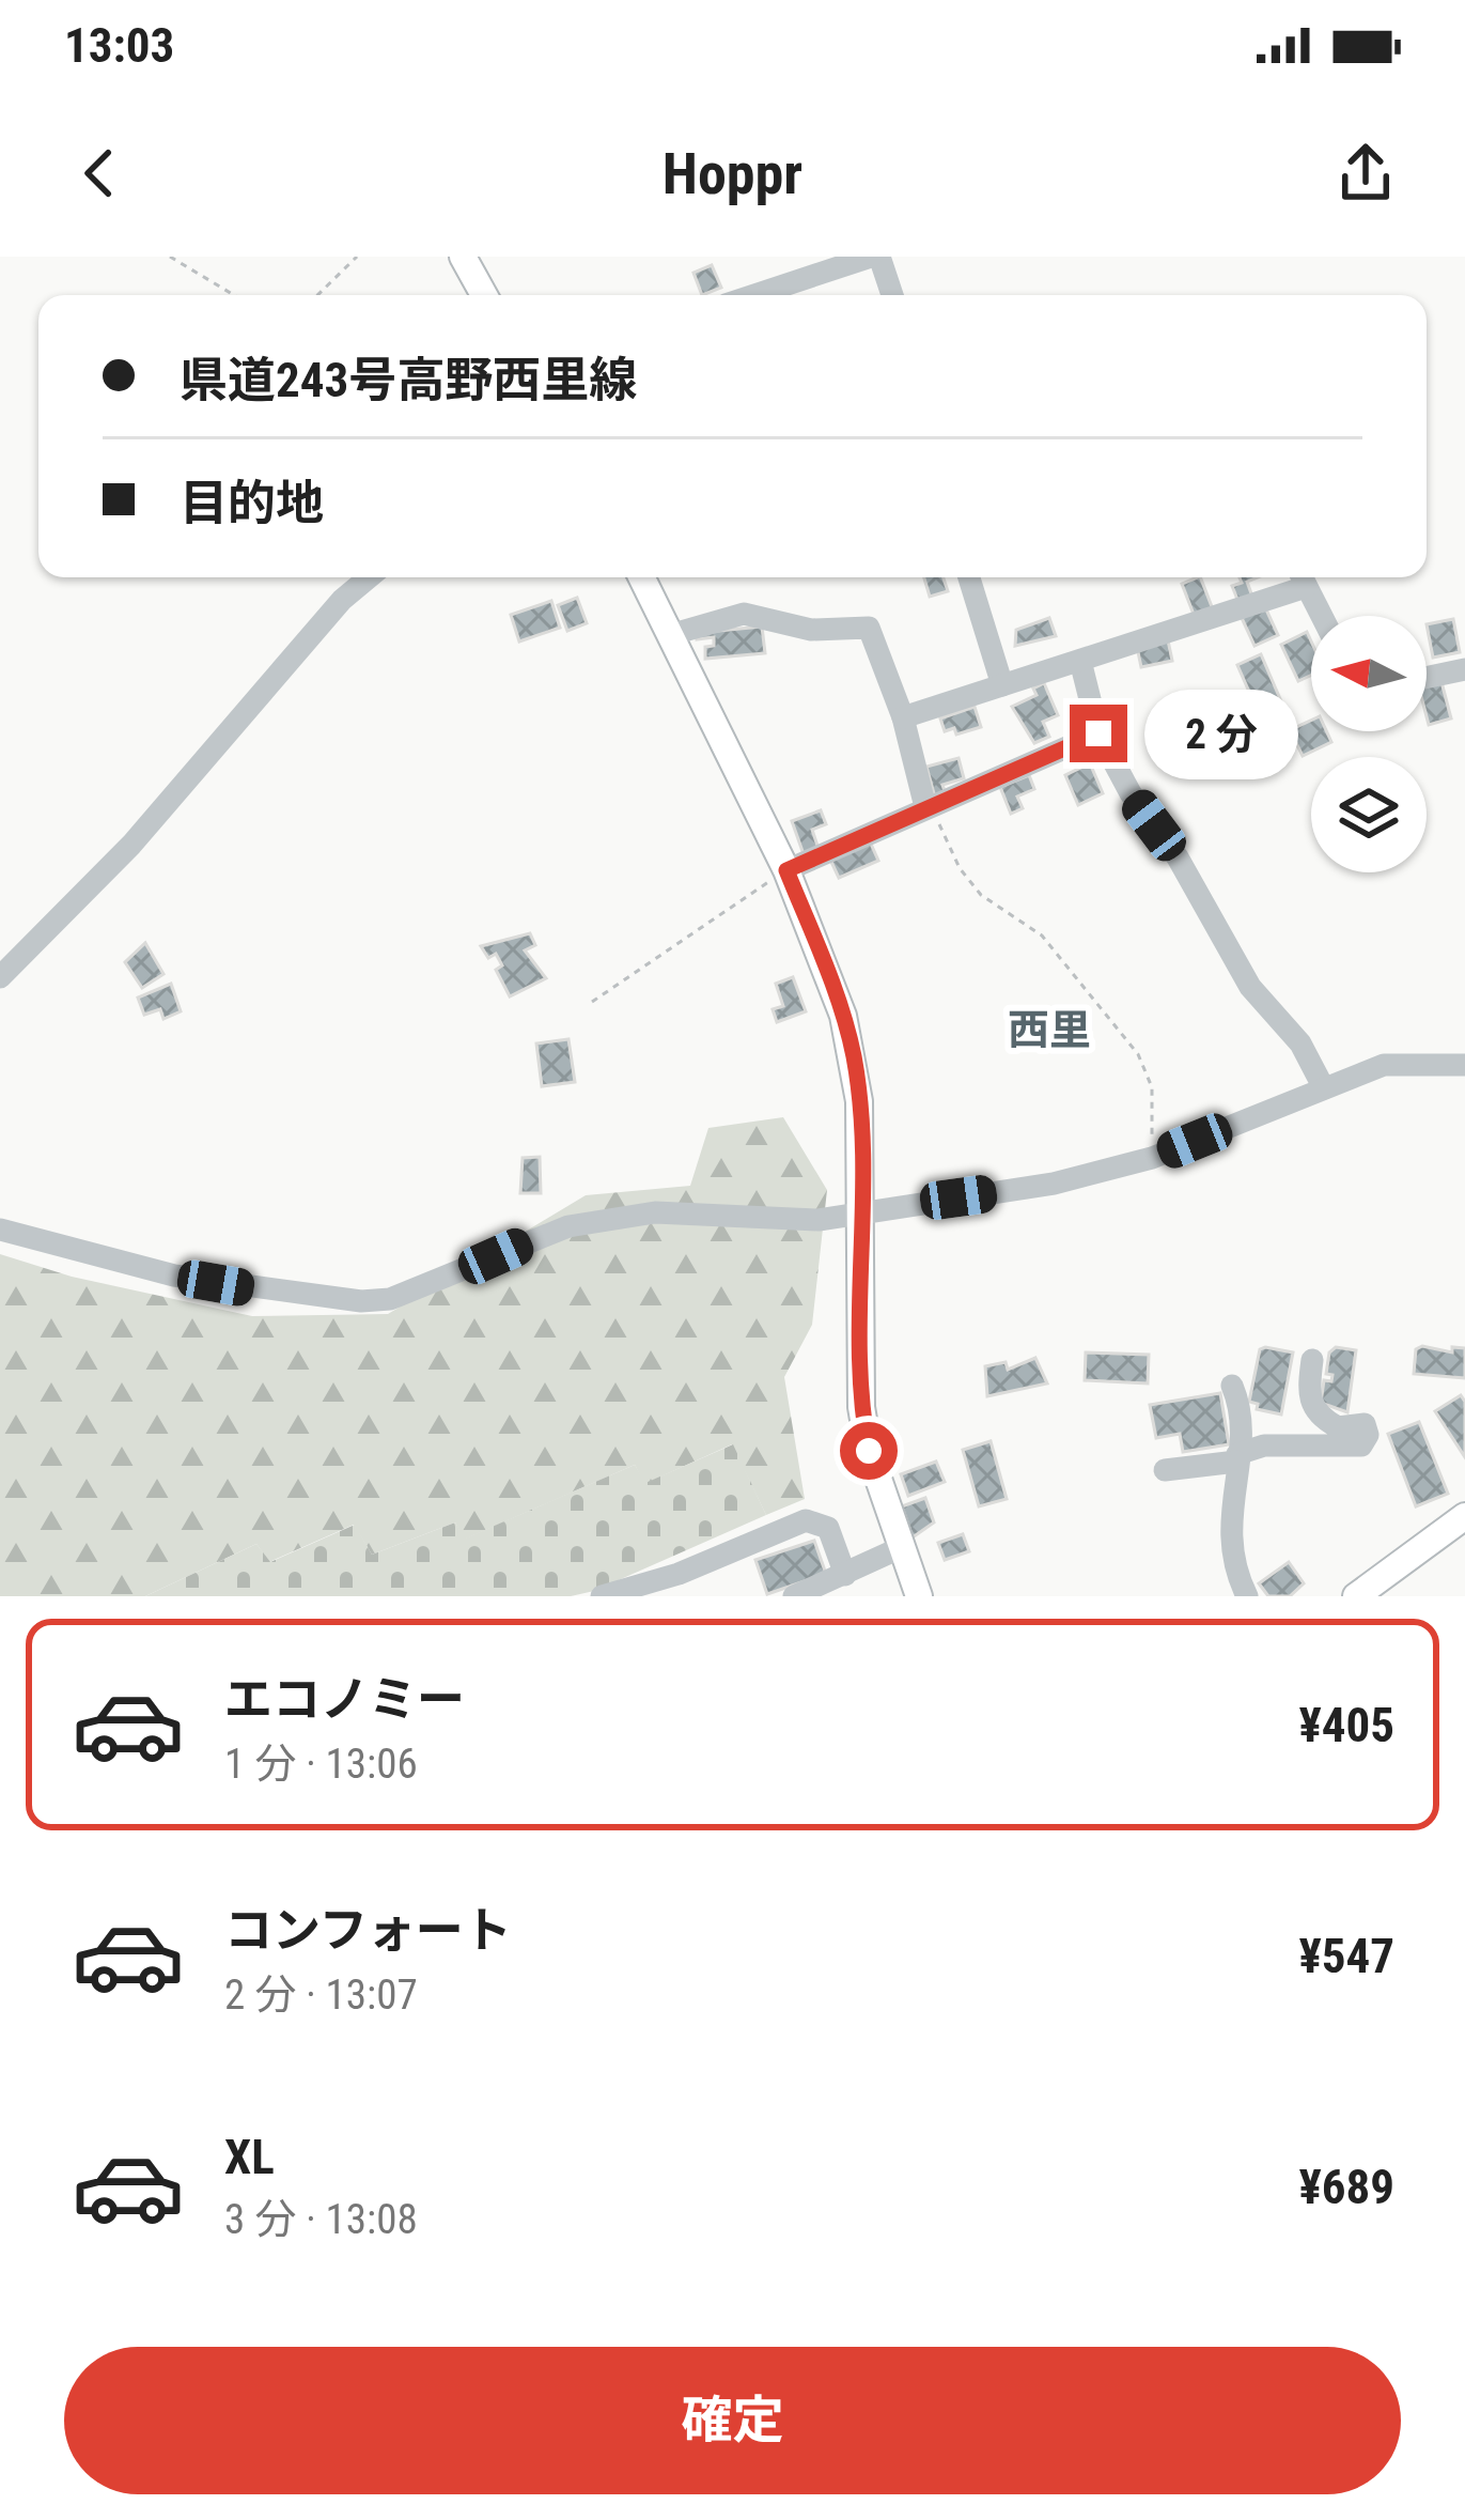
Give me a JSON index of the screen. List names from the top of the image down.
{
  "districts": ["西里"],
  "north": "left",
  "page": {
    "status": "13:03",
    "header": "Hoppr",
    "banner": ["県道243号高野西里線", "目的地"],
    "bubble": "2 分",
    "list": [
      {
        "name": "エコノミー",
        "note": "1 分 · 13:06",
        "value": "¥405"
      },
      {
        "name": "コンフォート",
        "note": "2 分 · 13:07",
        "value": "¥547"
      },
      {
        "name": "XL",
        "note": "3 分 · 13:08",
        "value": "¥689"
      }
    ],
    "buttons": "確定"
  }
}
